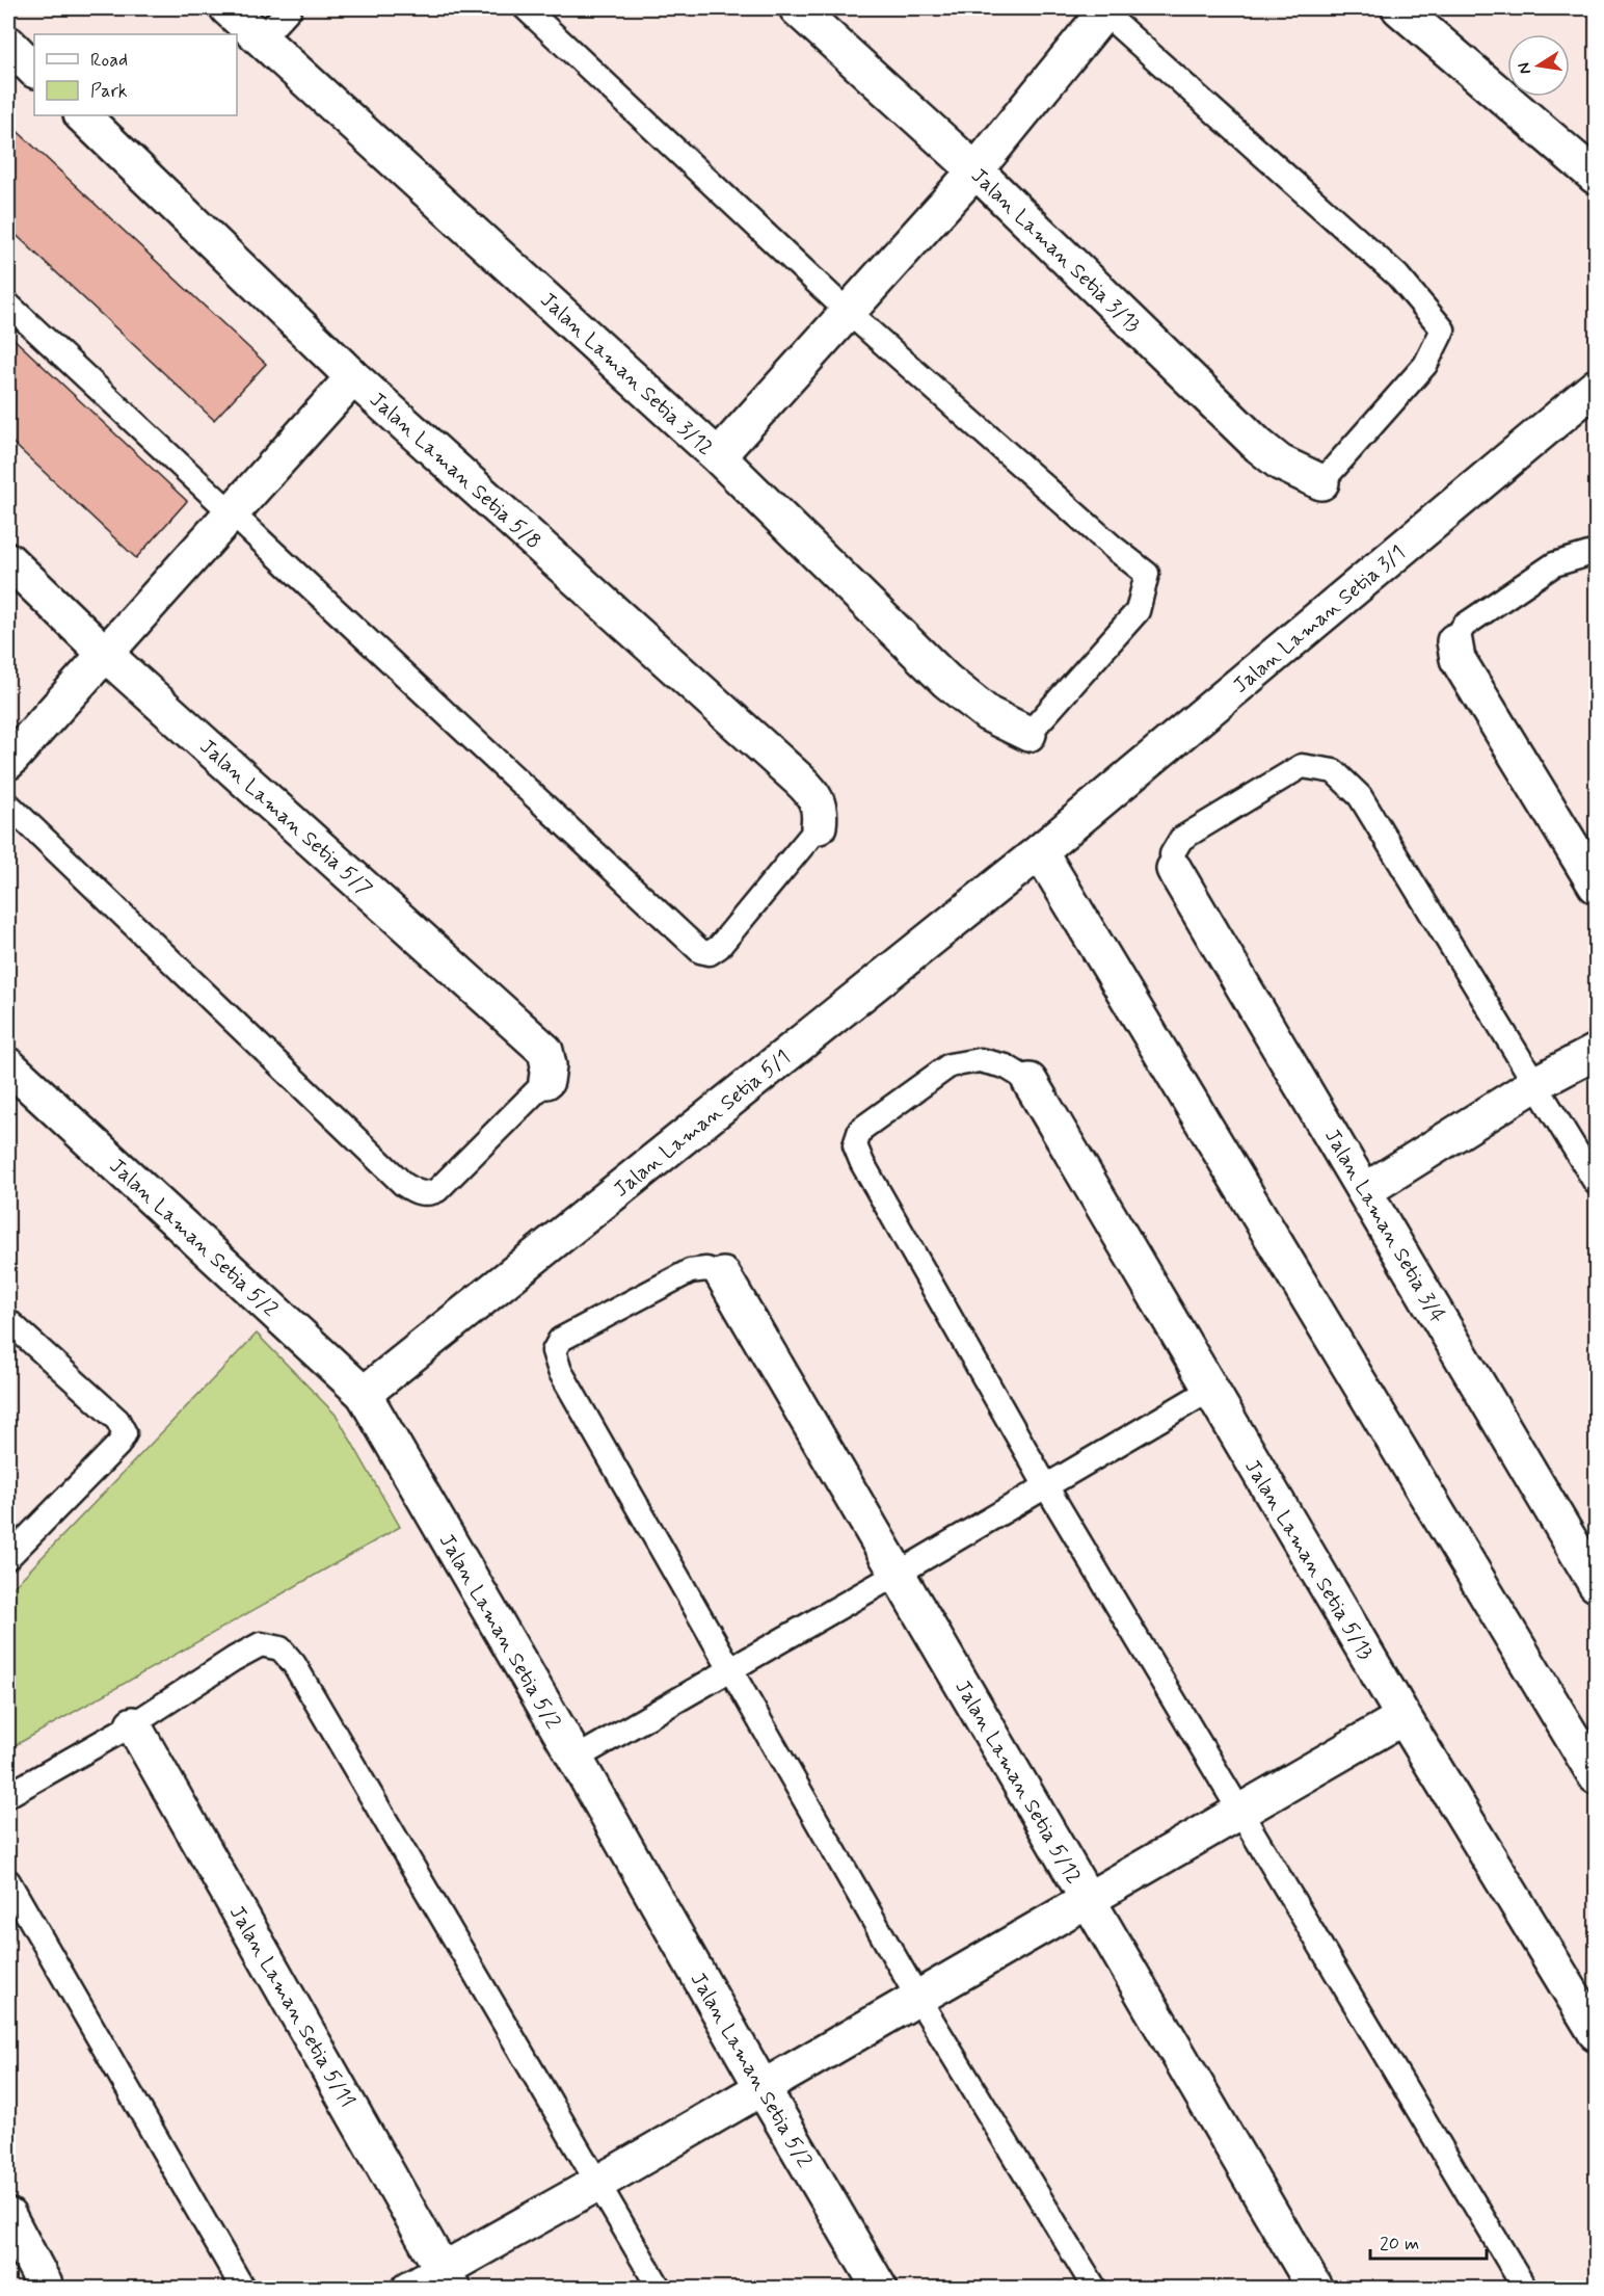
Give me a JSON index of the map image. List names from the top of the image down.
{
  "streets": {
    "street": [
      "Jalan Laman Setia 3/13",
      "Jalan Laman Setia 3/12",
      "Jalan Laman Setia 5/8",
      "Jalan Laman Setia 3/1",
      "Jalan Laman Setia 5/7",
      "Jalan Laman Setia 5/1",
      "Jalan Laman Setia 3/4",
      "Jalan Laman Setia 5/2",
      "Jalan Laman Setia 5/13",
      "Jalan Laman Setia 5/12",
      "Jalan Laman Setia 5/11"
    ]
  },
  "crossings": [
    ["Jalan Laman Setia 3/1", "Jalan Laman Setia 5/1"],
    ["Jalan Laman Setia 5/1", "Jalan Laman Setia 5/2"]
  ],
  "legend": ["Road", "Park"],
  "scale_bar": "20 m",
  "north": "left"
}
